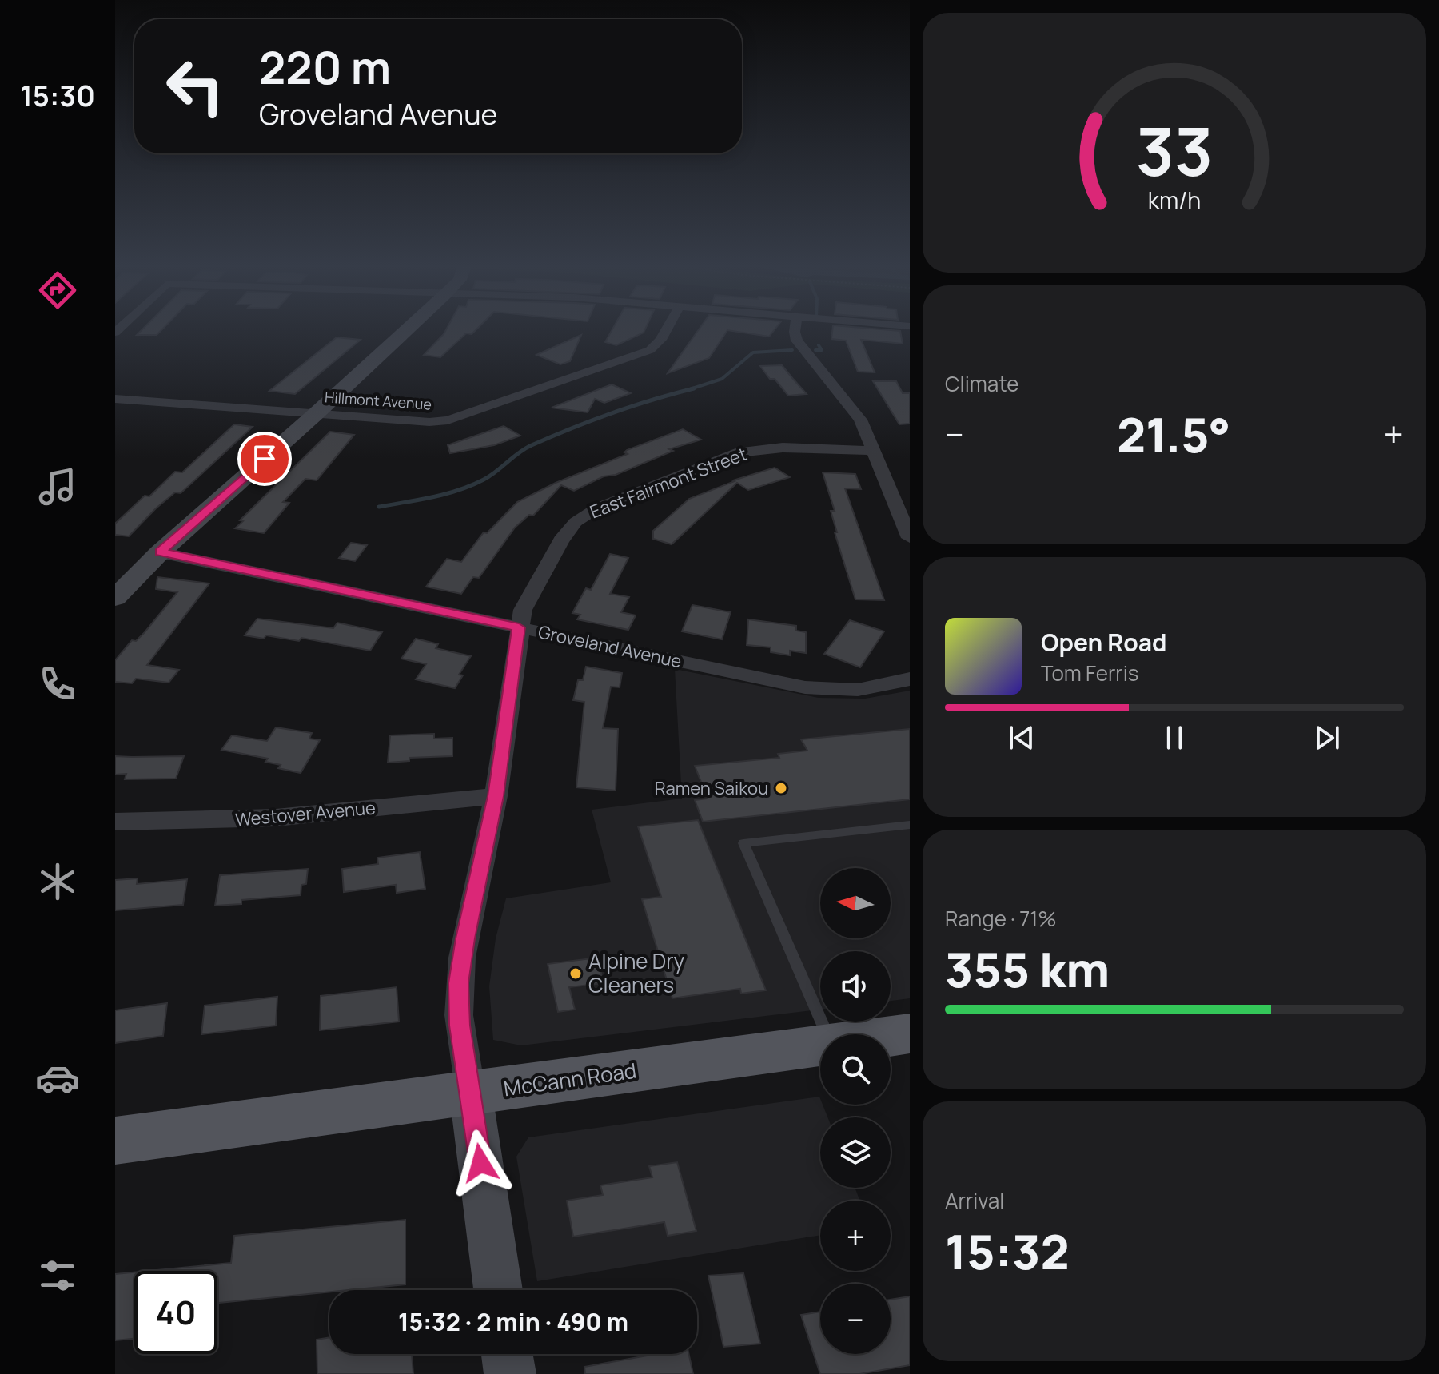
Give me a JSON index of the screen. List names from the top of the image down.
{
  "streets": {
    "main road": ["McCann Road"],
    "street": [
      "Hillmont Avenue",
      "East Fairmont Street",
      "Groveland Avenue",
      "Westover Avenue"
    ]
  },
  "crossings": [
    ["East Fairmont Street", "Groveland Avenue"],
    ["East Fairmont Street", "Westover Avenue"],
    ["East Fairmont Street", "McCann Road"]
  ],
  "places": ["Ramen Saikou", "Alpine Dry Cleaners"],
  "north": "left",
  "page": {
    "tabs": "15:30",
    "turn": ["220 m", "Groveland Avenue"],
    "tile": [
      "Climate",
      ["Range · 71%", "355 km"],
      ["Arrival", "15:32"]
    ],
    "heat": ["−", "21.5°", "+"],
    "song": ["Open Road", "Tom Ferris"],
    "map_buttons": ["+", "−"],
    "limit": "40",
    "trip": "15:32 · 2 min · 490 m",
    "gauge": ["33", "km/h"]
  }
}
